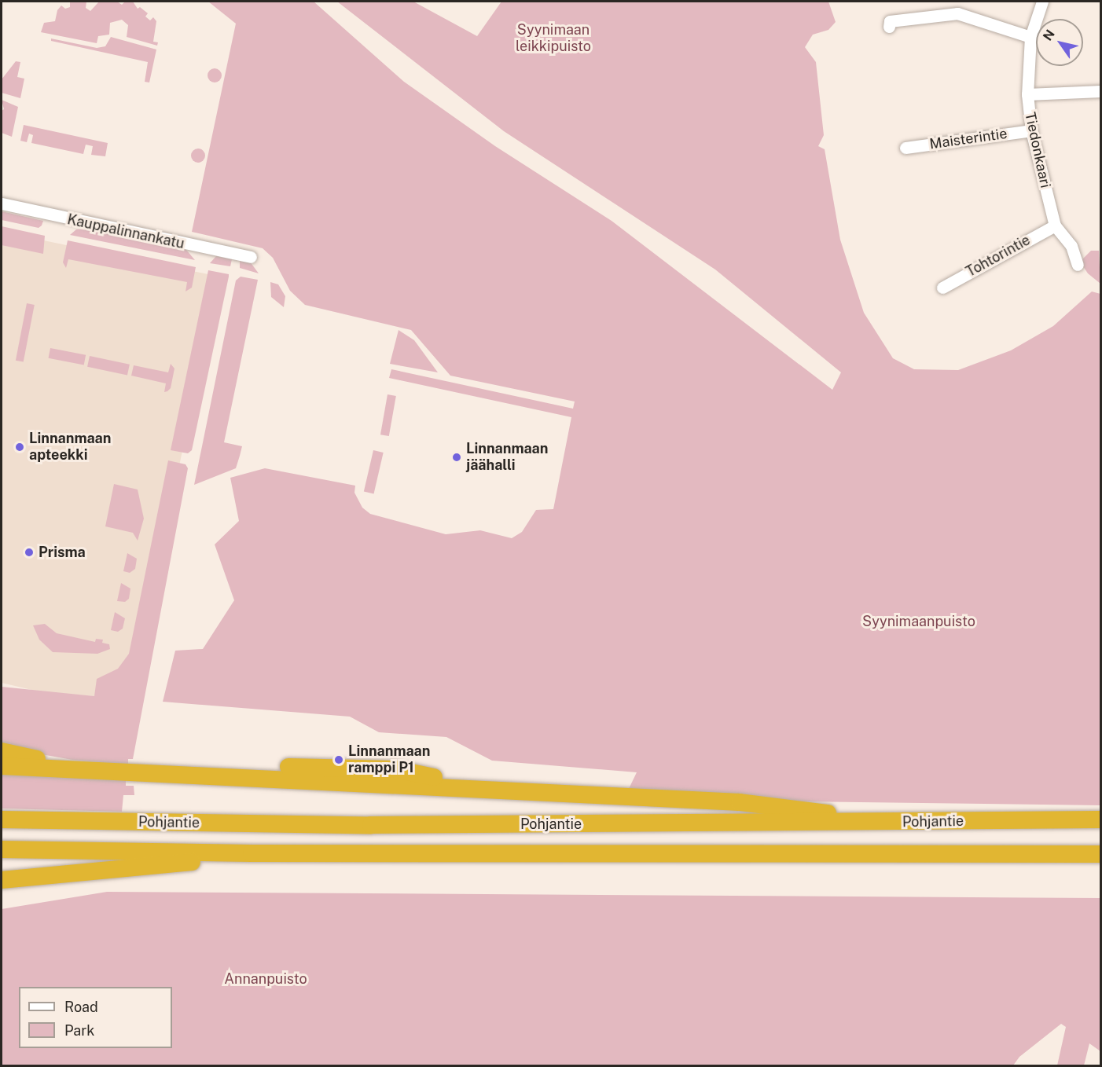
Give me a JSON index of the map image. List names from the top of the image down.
{
  "streets": {
    "highway": ["Pohjantie"],
    "street": [
      "Maisterintie",
      "Tiedonkaari",
      "Kauppalinnankatu",
      "Tohtorintie"
    ]
  },
  "crossings": [
    ["Maisterintie", "Tiedonkaari"],
    ["Tiedonkaari", "Tohtorintie"]
  ],
  "parks": ["Syynimaan leikkipuisto", "Syynimaanpuisto", "Annanpuisto"],
  "places": [
    "Linnanmaan apteekki",
    "Linnanmaan jäähalli",
    "Prisma",
    "Linnanmaan ramppi P1"
  ],
  "legend": ["Road", "Park"],
  "north": "top left"
}
